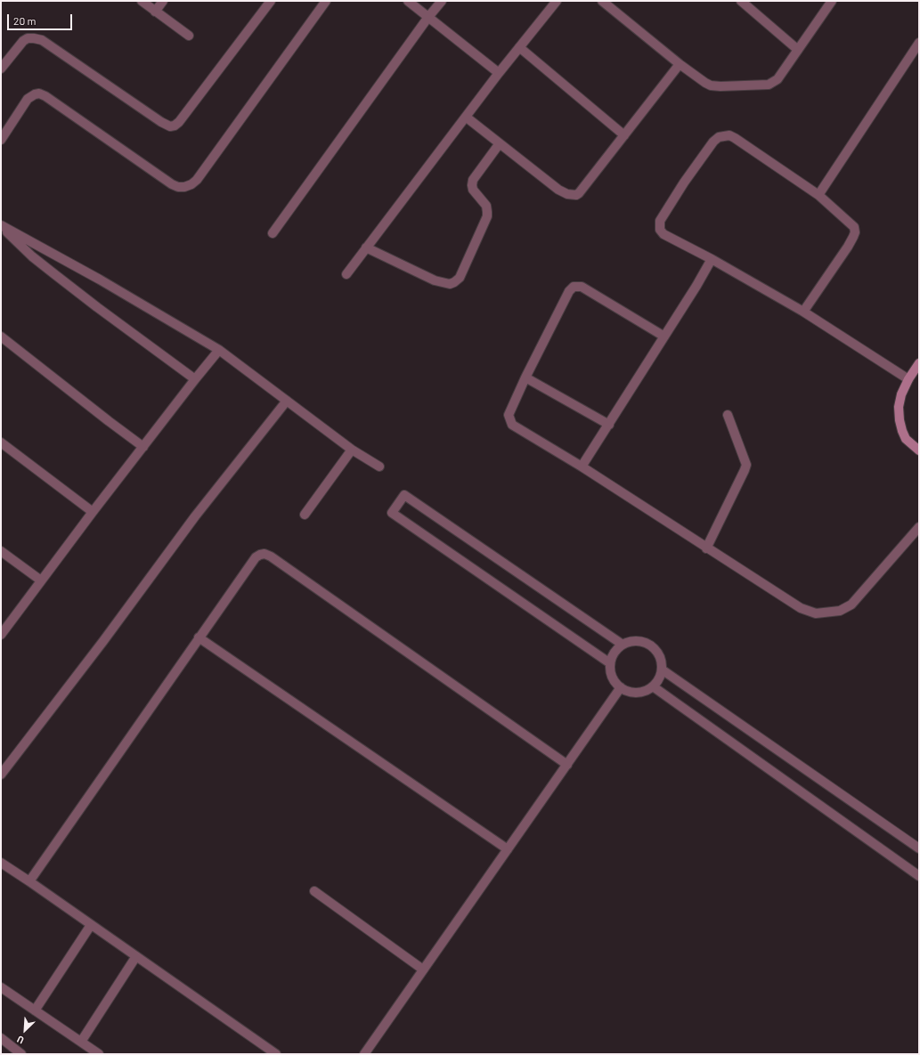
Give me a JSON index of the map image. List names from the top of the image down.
{
  "scale_bar": "20 m",
  "north": "bottom left"
}
